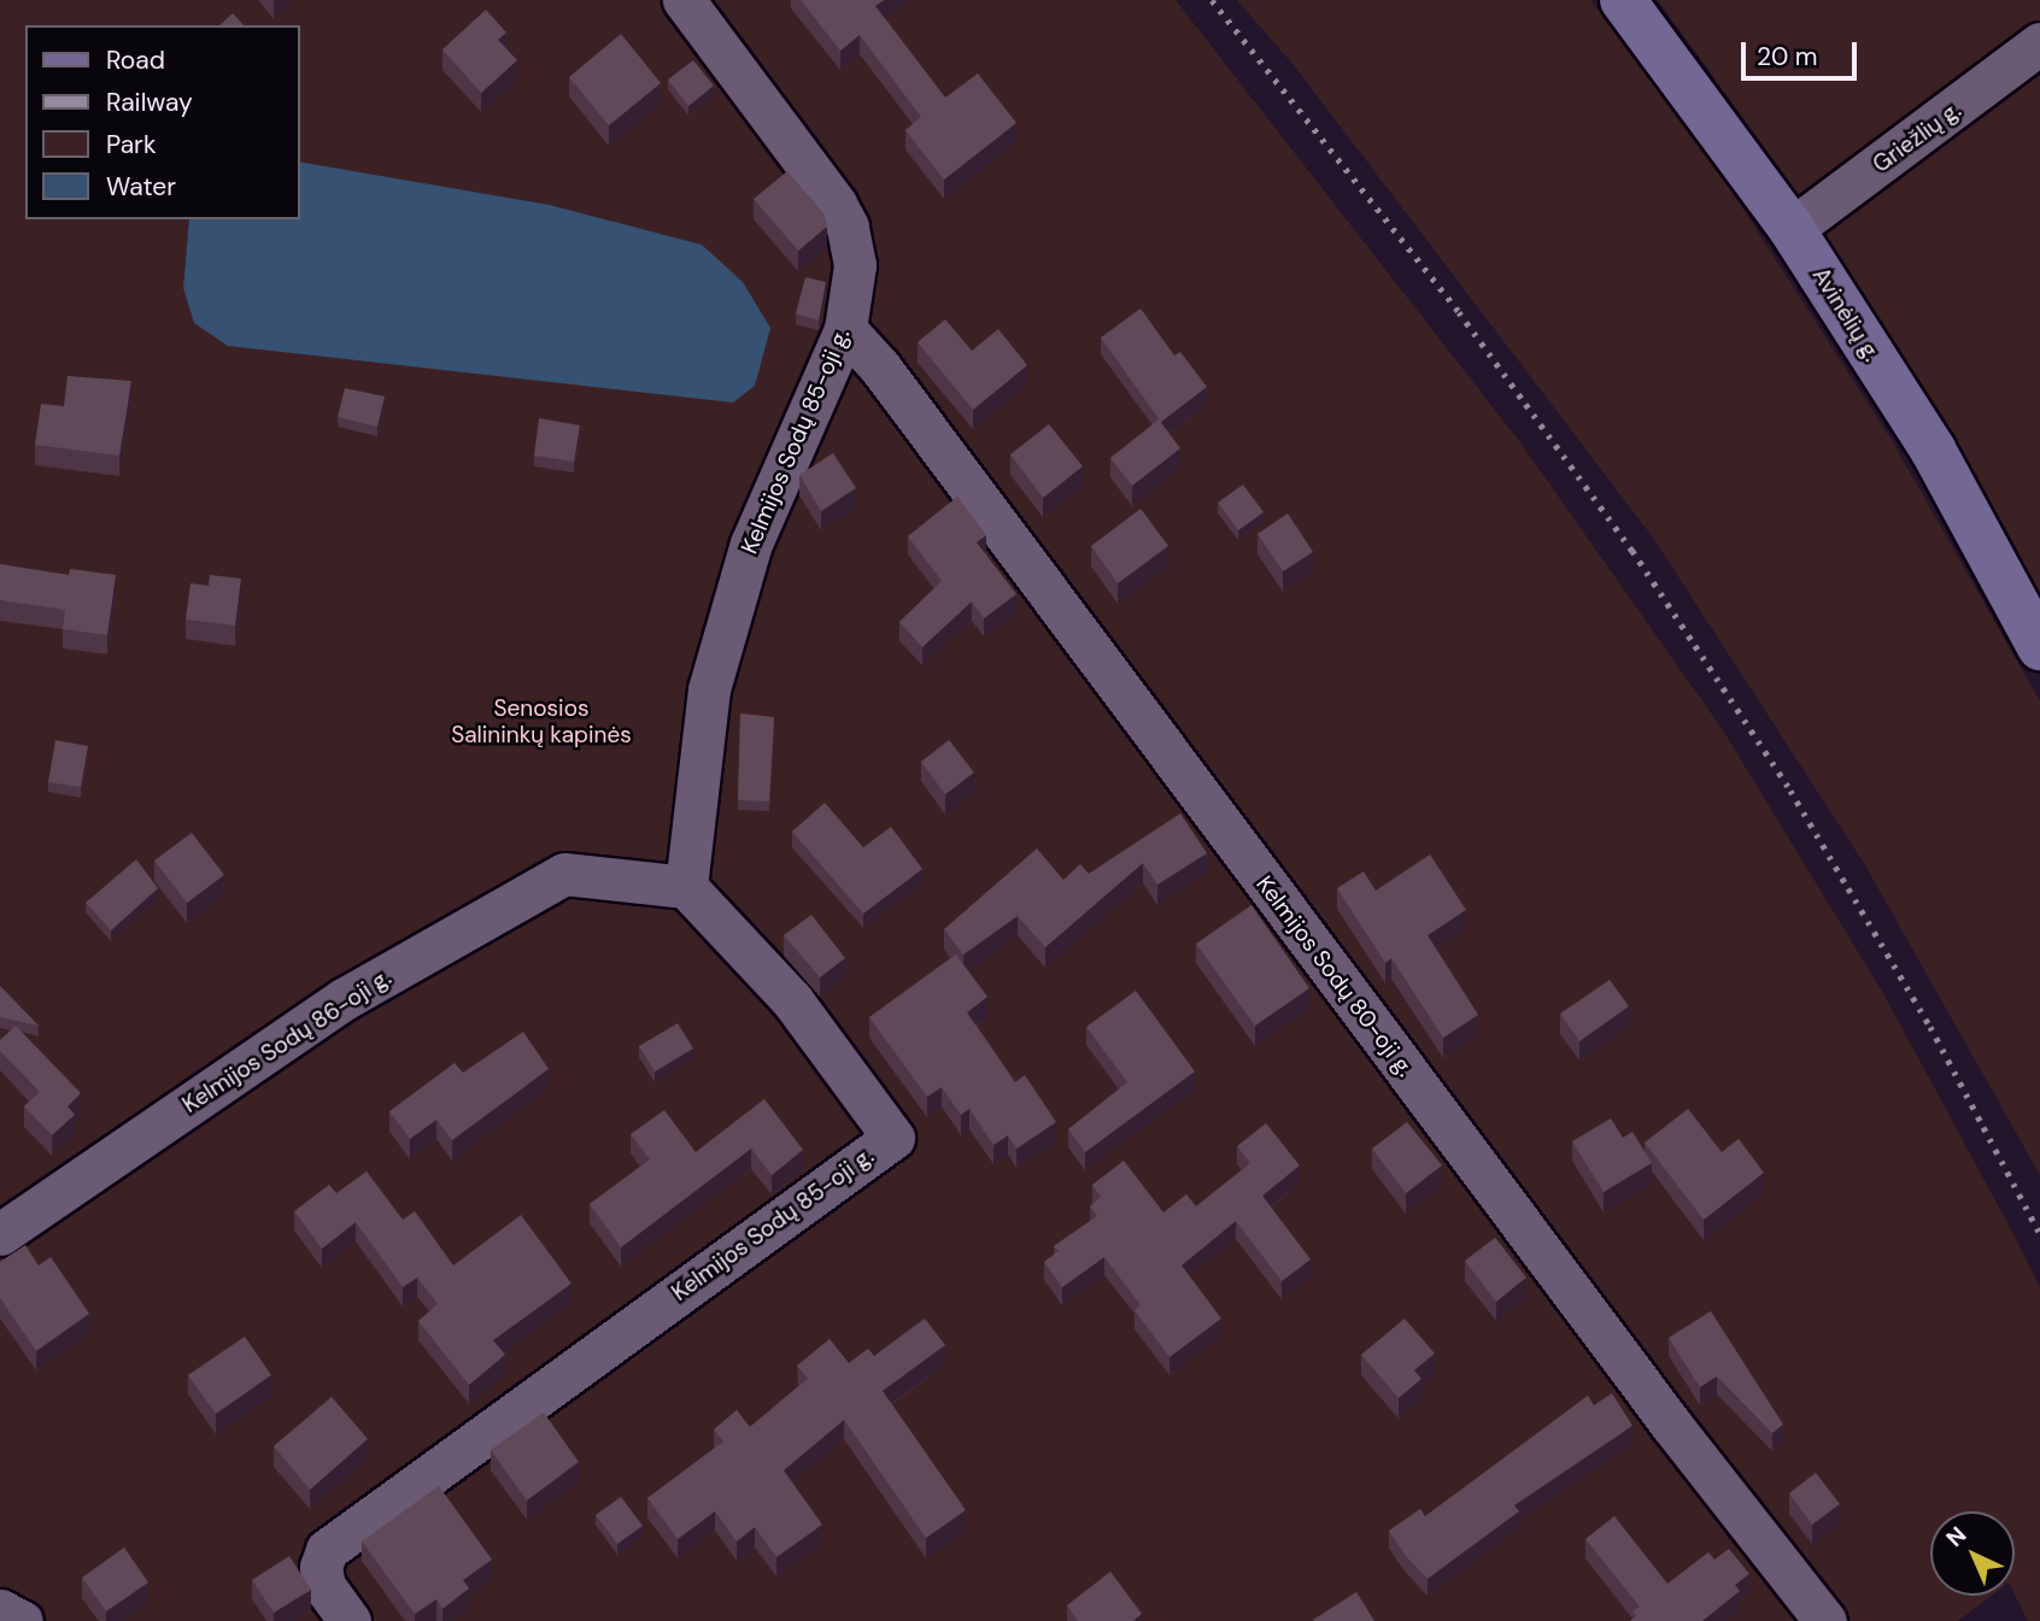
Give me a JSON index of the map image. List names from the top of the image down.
{
  "streets": {
    "main road": ["Avinėlių g."],
    "street": [
      "Griežlių g.",
      "Kelmijos Sodų 85-oji g.",
      "Kelmijos Sodų 80-oji g.",
      "Kelmijos Sodų 86-oji g."
    ]
  },
  "crossings": [
    ["Griežlių g.", "Avinėlių g."],
    ["Kelmijos Sodų 85-oji g.", "Kelmijos Sodų 80-oji g."],
    ["Kelmijos Sodų 85-oji g.", "Kelmijos Sodų 86-oji g."]
  ],
  "parks": ["Senosios Salininkų kapinės"],
  "legend": [
    "Road",
    "Railway",
    "Park",
    "Water"
  ],
  "scale_bar": "20 m",
  "north": "top left"
}
